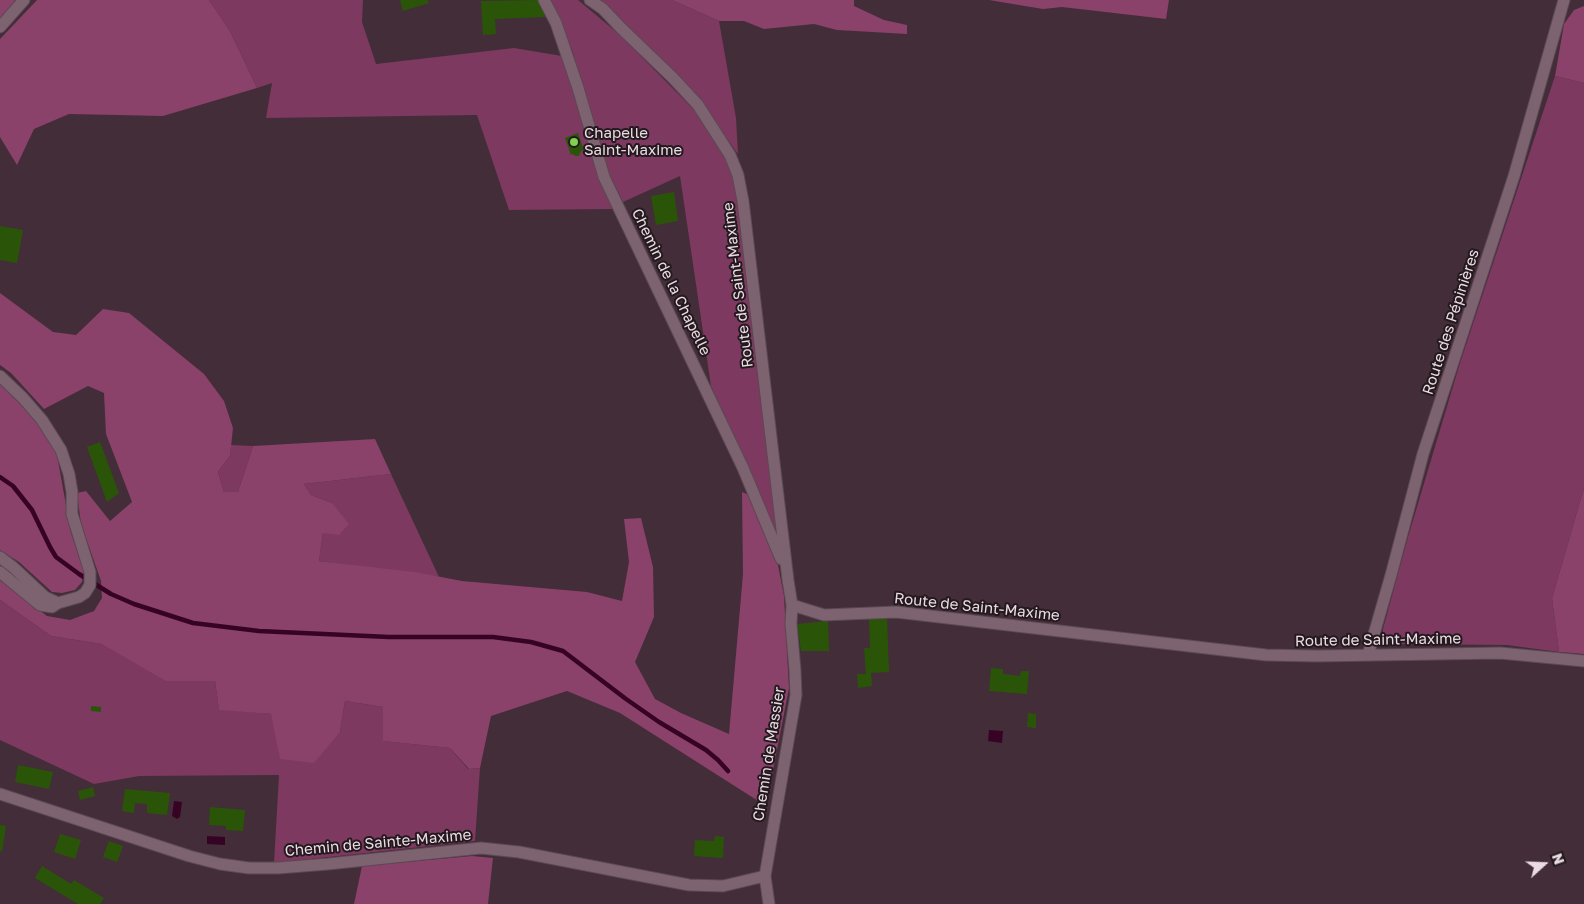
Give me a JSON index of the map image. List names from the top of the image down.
{
  "streets": {
    "street": [
      "Chemin de la Chapelle",
      "Route de Saint-Maxime",
      "Route des Pépinières",
      "Chemin de Massier",
      "Chemin de Sainte-Maxime"
    ]
  },
  "crossings": [
    ["Chemin de la Chapelle", "Route de Saint-Maxime"],
    ["Route de Saint-Maxime", "Route des Pépinières"],
    ["Route de Saint-Maxime", "Chemin de Massier"],
    ["Chemin de Massier", "Chemin de Sainte-Maxime"]
  ],
  "places": ["Chapelle Saint-Maxime"],
  "north": "right"
}
